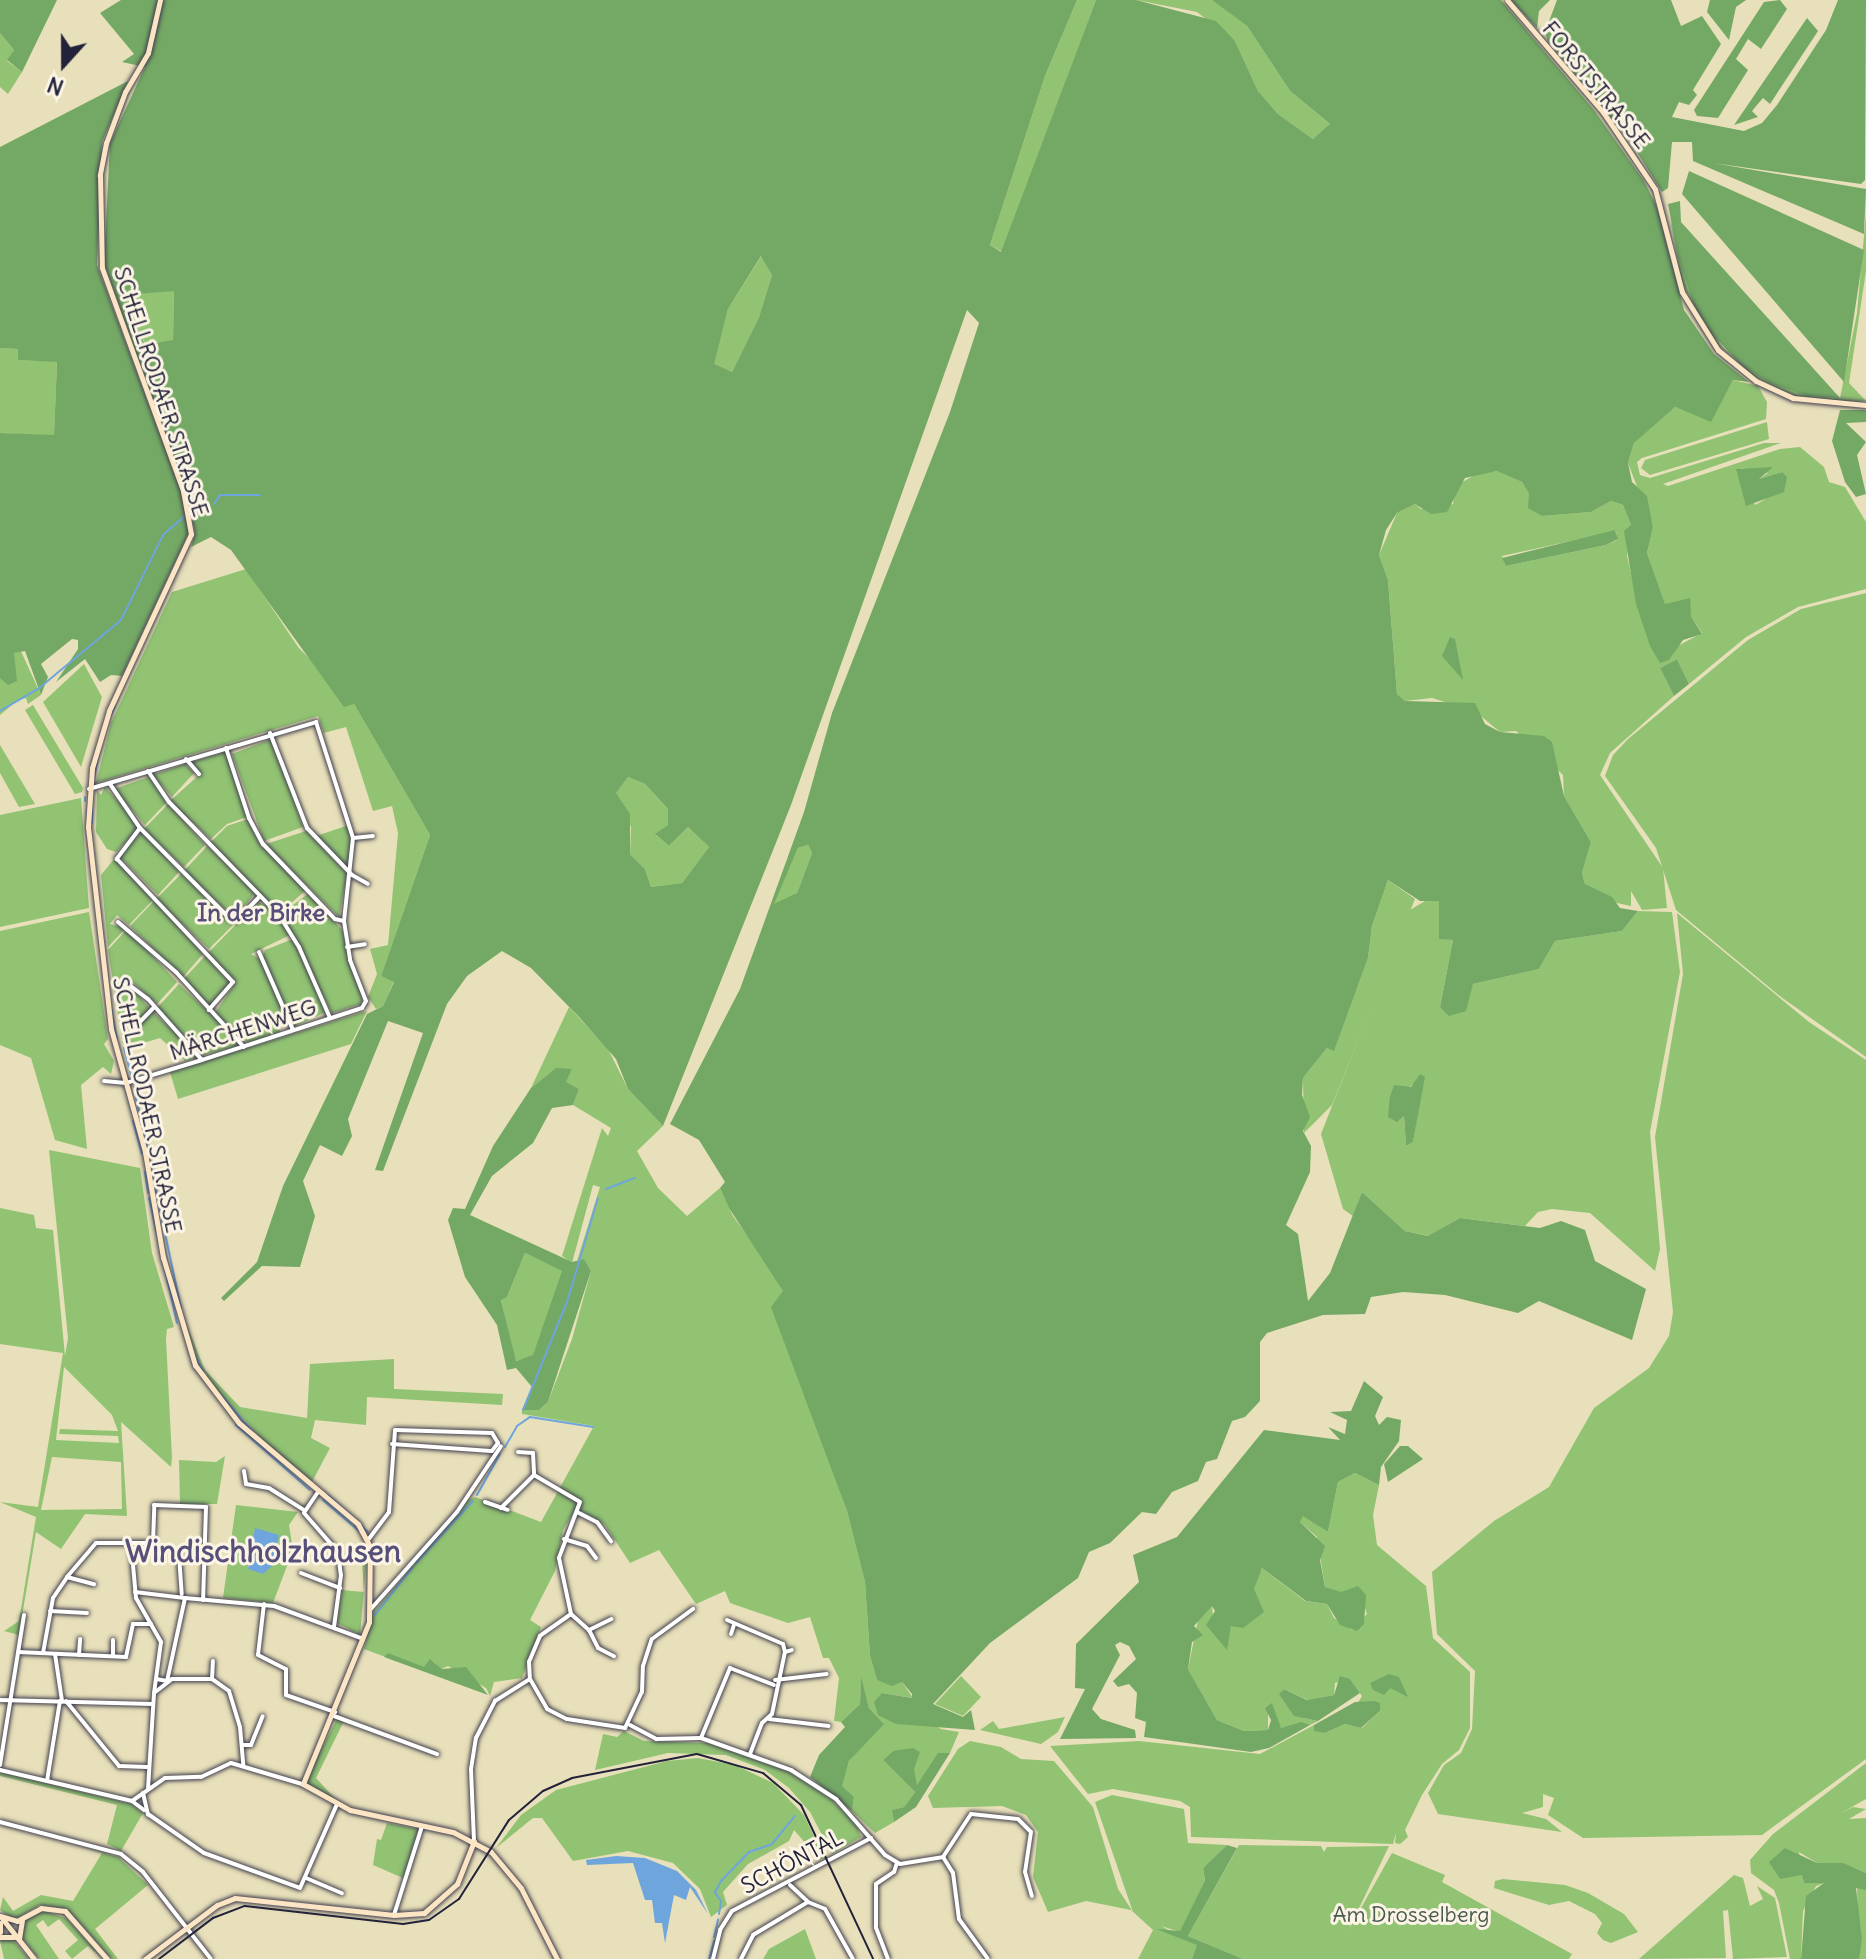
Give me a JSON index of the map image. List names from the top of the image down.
{
  "streets": {
    "street": [
      "FORSTSTRASSE",
      "SCHELLRODAER STRASSE",
      "MÄRCHENWEG",
      "SCHÖNTAL"
    ]
  },
  "crossings": [
    ["SCHELLRODAER STRASSE", "MÄRCHENWEG"]
  ],
  "districts": ["In der Birke", "Windischholzhausen"],
  "parks": ["Am Drosselberg"],
  "north": "bottom"
}
